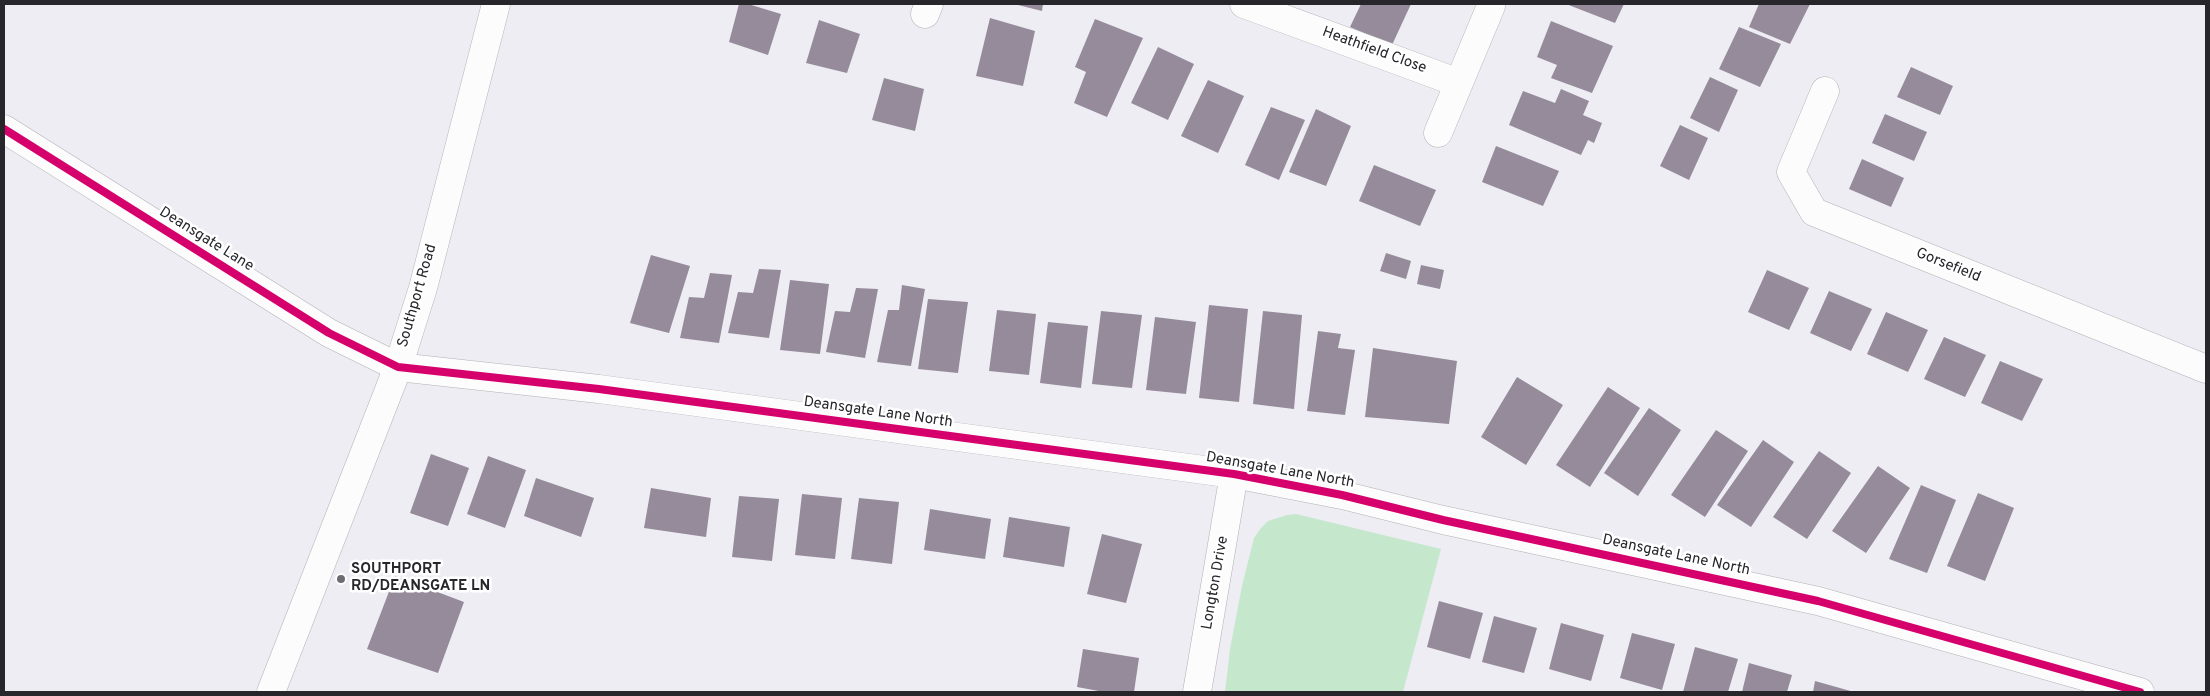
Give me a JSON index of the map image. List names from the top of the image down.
{
  "streets": {
    "street": [
      "Heathfield Close",
      "Deansgate Lane",
      "Gorsefield",
      "Southport Road",
      "Deansgate Lane North",
      "Longton Drive"
    ]
  },
  "crossings": [
    ["Deansgate Lane", "Southport Road"],
    ["Deansgate Lane", "Deansgate Lane North"],
    ["Southport Road", "Deansgate Lane North"],
    ["Deansgate Lane North", "Longton Drive"]
  ],
  "places": ["SOUTHPORT RD/DEANSGATE LN"]
}
